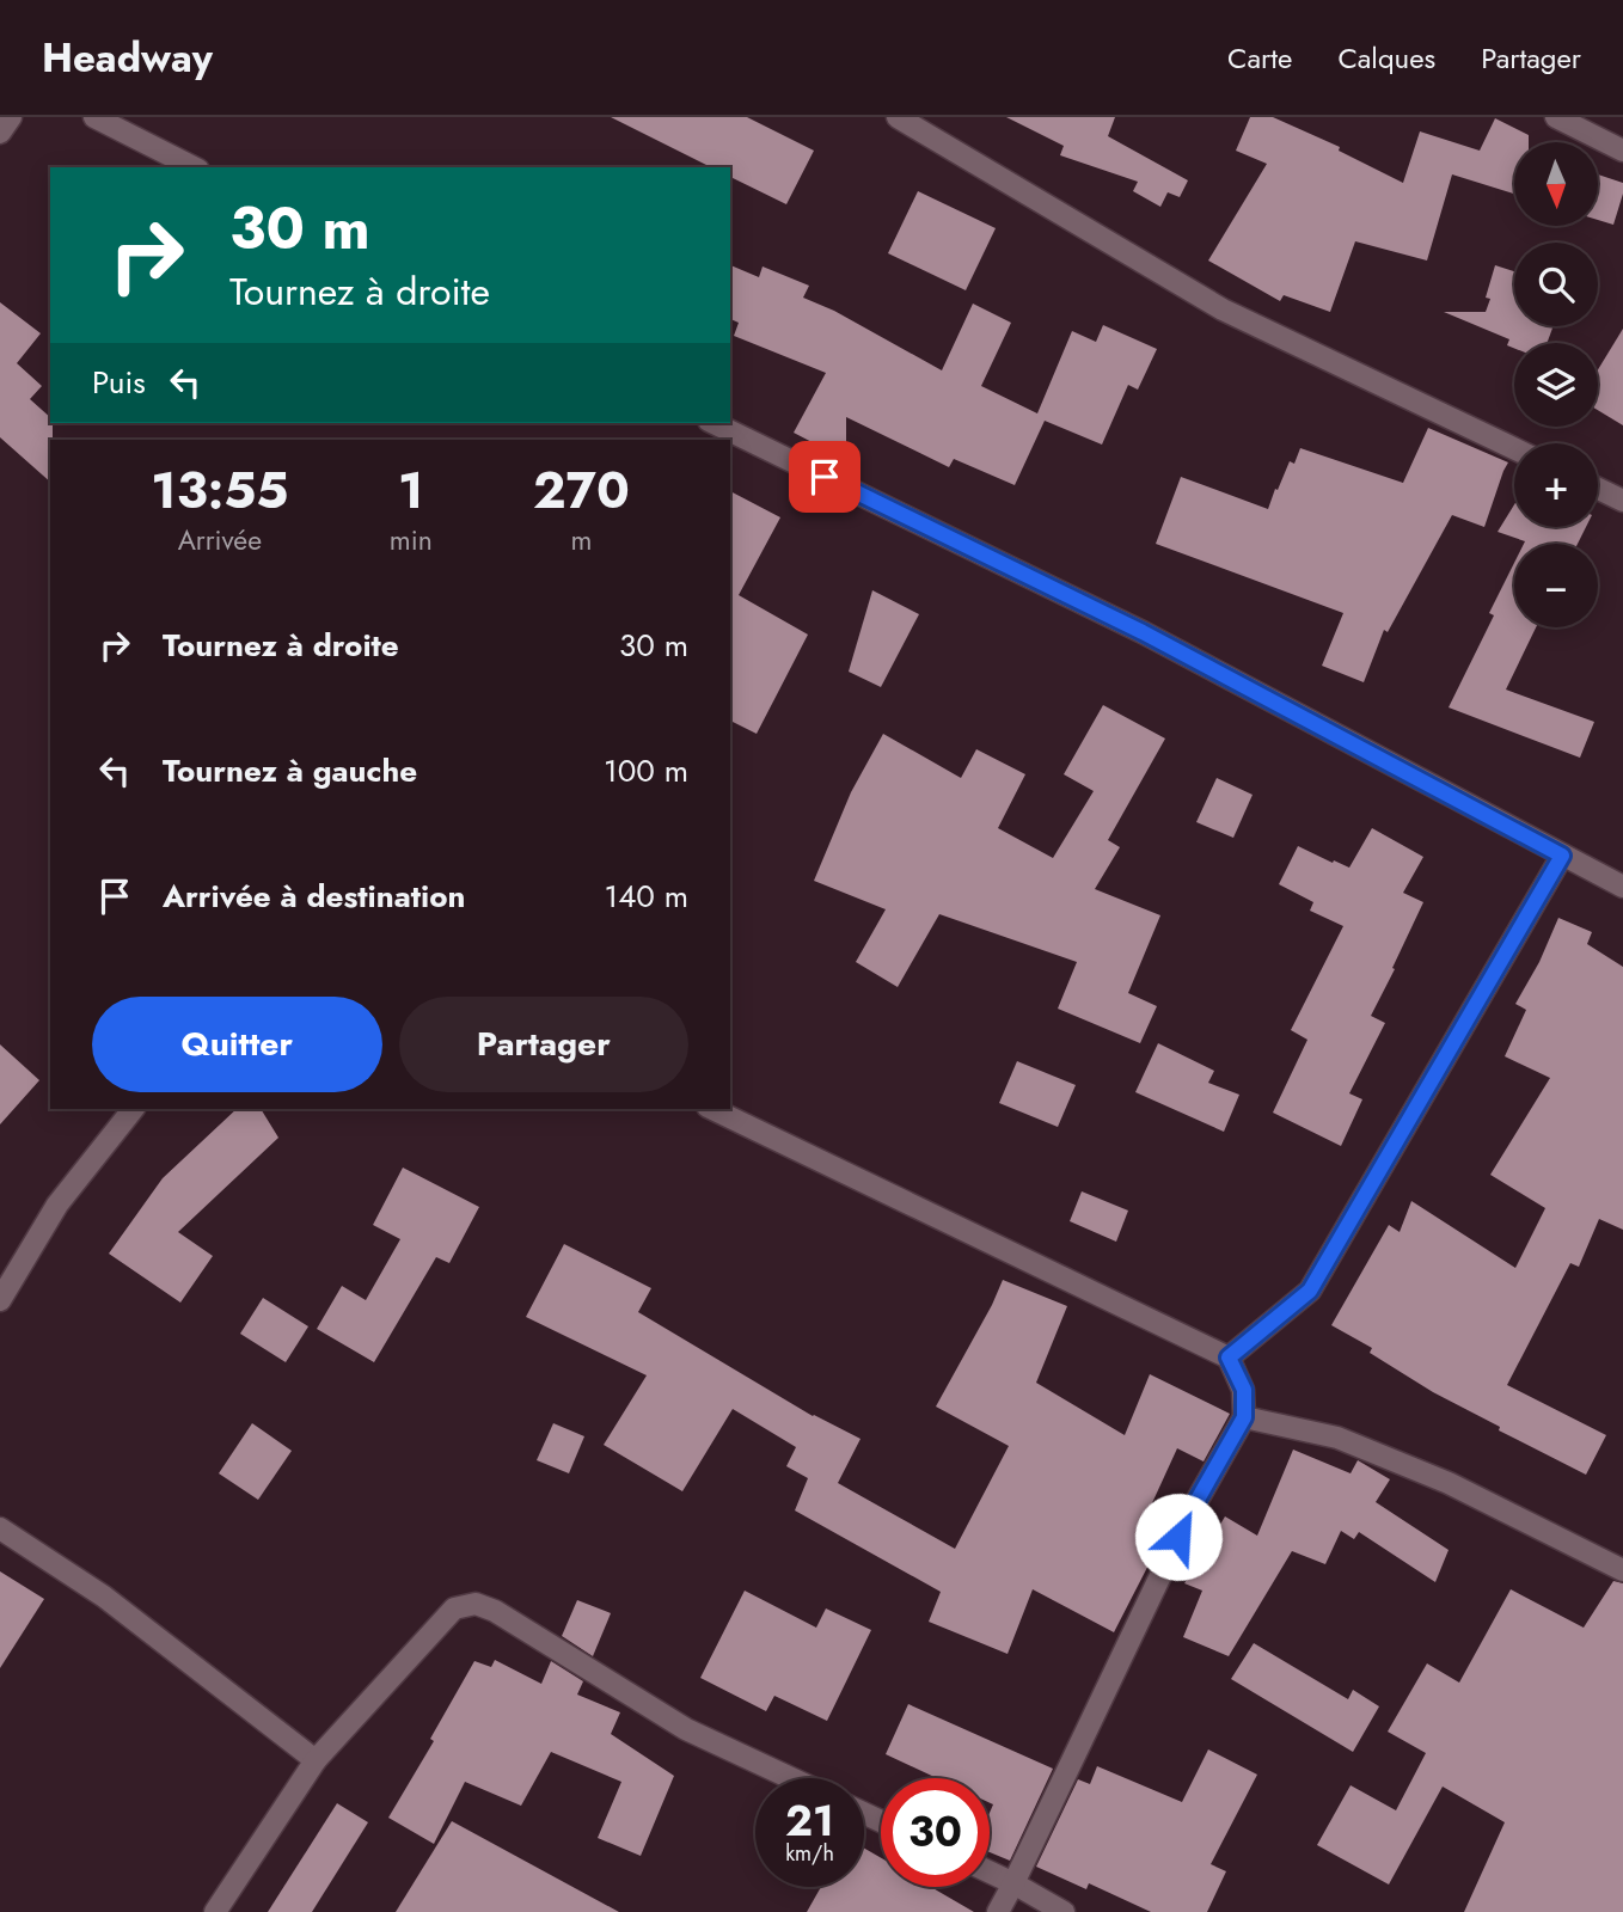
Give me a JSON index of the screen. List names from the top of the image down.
{
  "north": "bottom",
  "page": {
    "header": "Headway",
    "nav": ["Carte", "Calques", "Partager"],
    "map_buttons": ["+", "−"],
    "turn": ["30 m", "Tournez à droite"],
    "then": "Puis",
    "eta": [
      "13:55",
      "Arrivée",
      "1",
      "min",
      "270",
      "m"
    ],
    "list": [
      {
        "name": "Tournez à droite",
        "value": "30 m"
      },
      {
        "name": "Tournez à gauche",
        "value": "100 m"
      },
      {
        "name": "Arrivée à destination",
        "value": "140 m"
      }
    ],
    "buttons": ["Quitter", "Partager"],
    "speed": "21 km/h",
    "limit": "30"
  }
}
